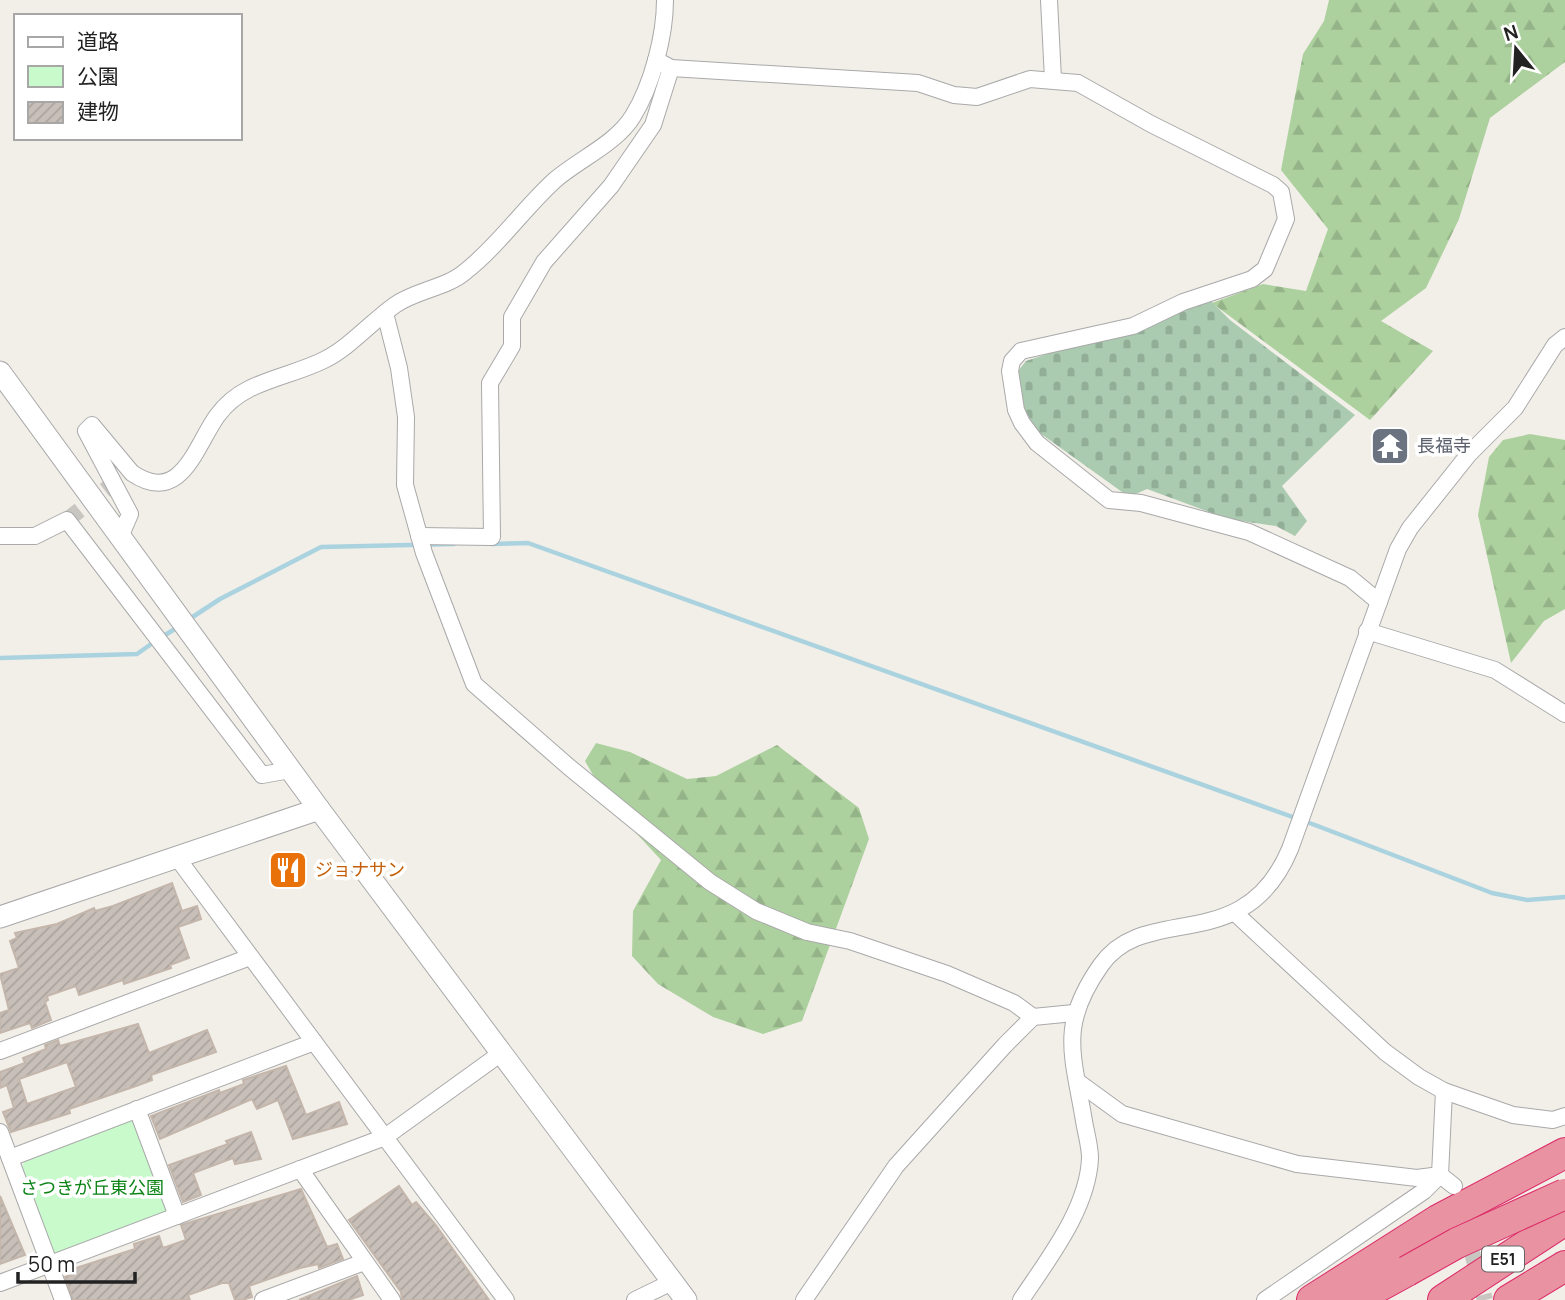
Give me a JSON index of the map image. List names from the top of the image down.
{
  "streets": {
    "highway": ["E51"]
  },
  "parks": ["さつきが丘東公園"],
  "places": {
    "temple": ["長福寺"],
    "restaurant": ["ジョナサン"]
  },
  "legend": ["道路", "公園", "建物"],
  "scale_bar": "50 m",
  "north": "top"
}
